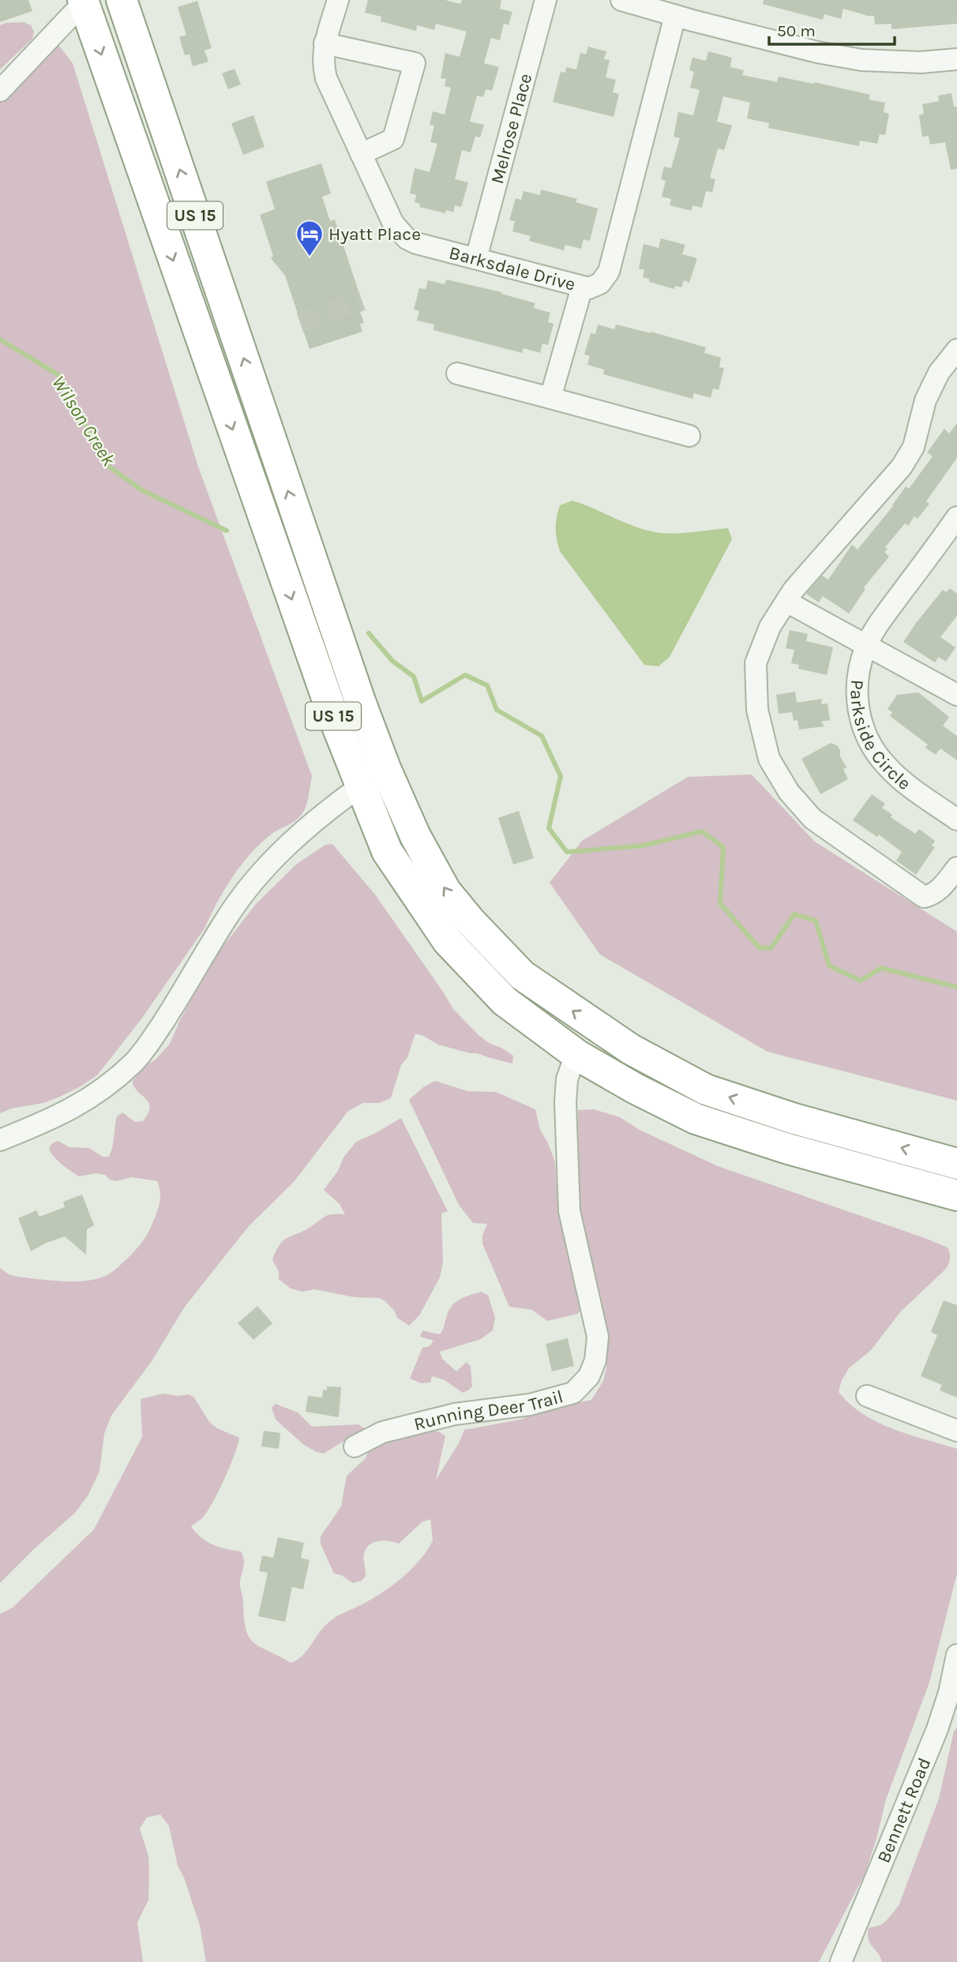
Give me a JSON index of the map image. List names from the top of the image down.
{
  "streets": {
    "highway": ["US 15"],
    "street": [
      "Melrose Place",
      "Barksdale Drive",
      "Parkside Circle",
      "Running Deer Trail",
      "Bennett Road"
    ]
  },
  "crossings": [
    ["Melrose Place", "Barksdale Drive"],
    ["US 15", "Running Deer Trail"]
  ],
  "water": ["Wilson Creek"],
  "places": {
    "hotel": ["Hyatt Place"]
  },
  "scale_bar": "50 m"
}
